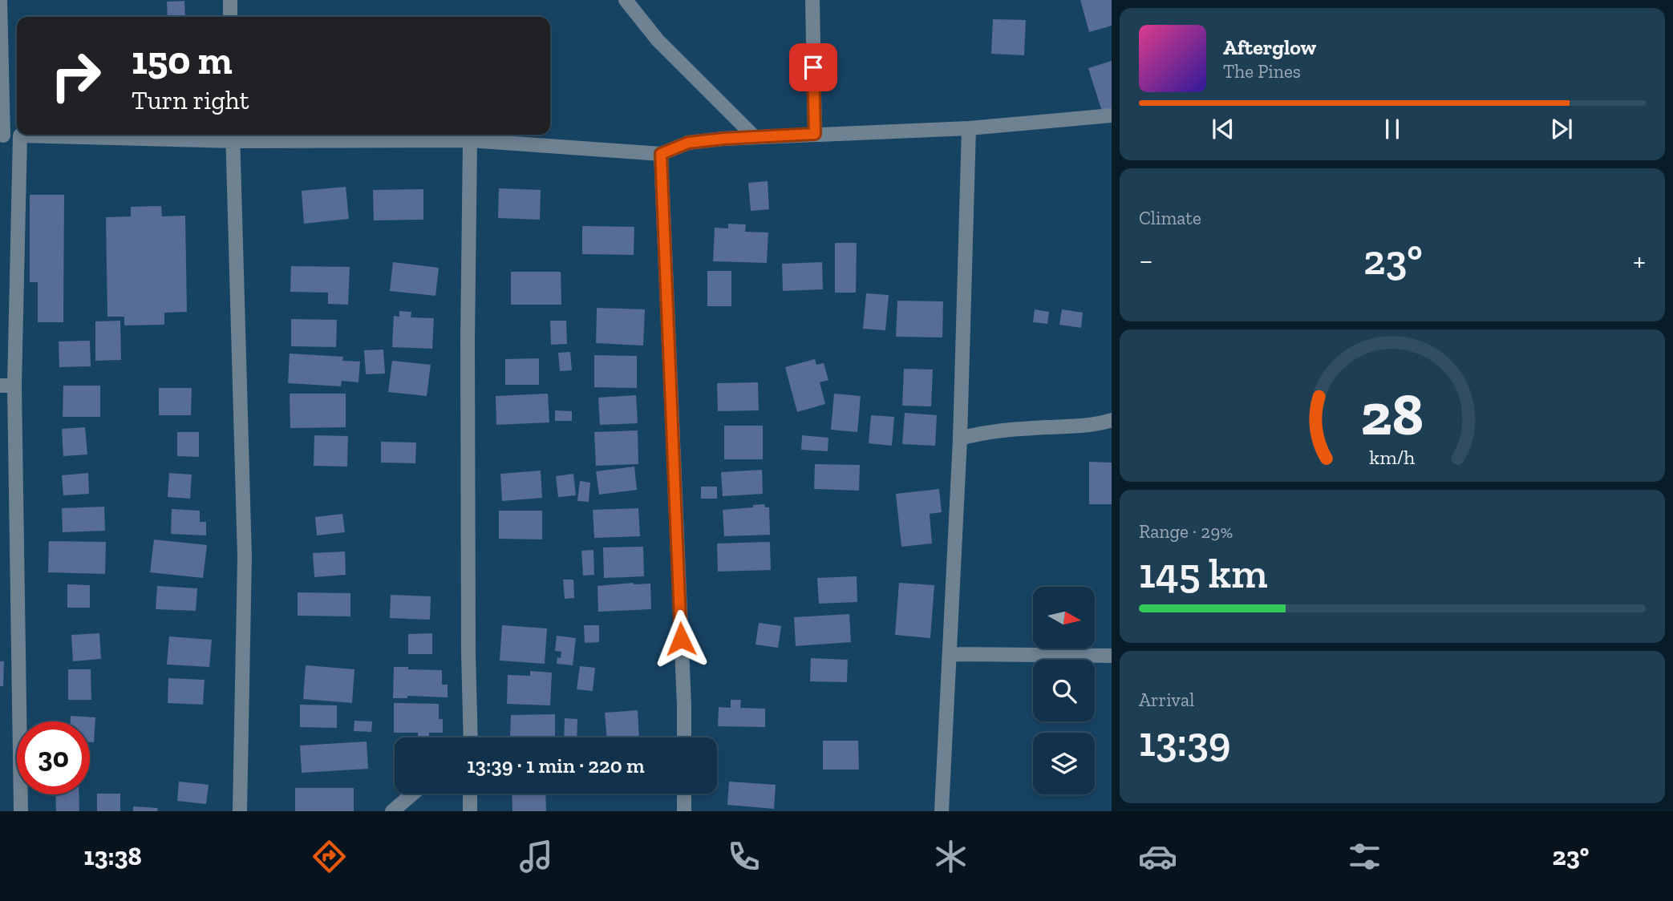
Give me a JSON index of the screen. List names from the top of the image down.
{
  "north": "right",
  "page": {
    "turn": ["150 m", "Turn right"],
    "song": ["Afterglow", "The Pines"],
    "tile": [
      "Climate",
      ["Range · 29%", "145 km"],
      ["Arrival", "13:39"]
    ],
    "heat": ["−", "23°", "+"],
    "limit": "30",
    "trip": "13:39 · 1 min · 220 m",
    "tabs": ["13:38", "23°"],
    "gauge": ["28", "km/h"]
  }
}
